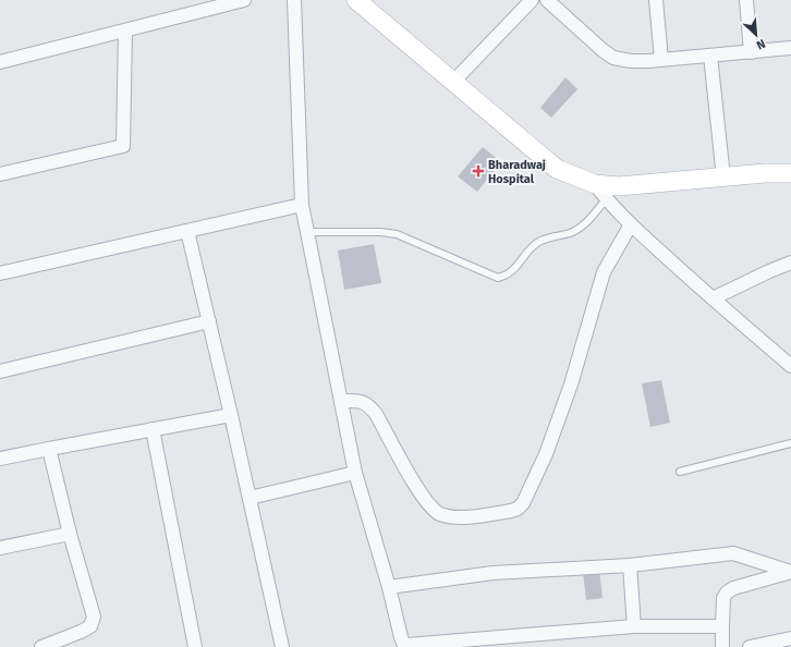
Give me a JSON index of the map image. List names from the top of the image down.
{
  "places": {
    "health": ["Bharadwaj Hospital"]
  },
  "north": "bottom right"
}
